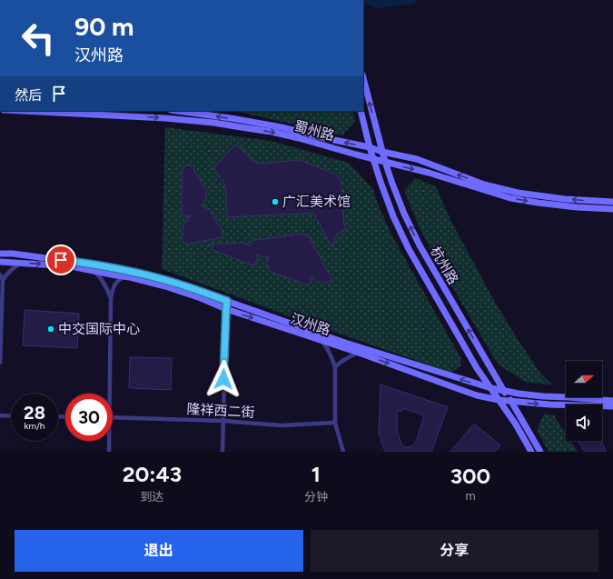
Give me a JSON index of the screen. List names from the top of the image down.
{
  "streets": {
    "main road": ["蜀州路", "杭州路", "汉州路"],
    "street": ["隆祥西二街"]
  },
  "crossings": [
    ["蜀州路", "杭州路"],
    ["杭州路", "汉州路"]
  ],
  "places": ["广汇美术馆", "中交国际中心"],
  "north": "right",
  "page": {
    "turn": ["90 m", "汉州路"],
    "then": "然后",
    "speed": "28 km/h",
    "limit": "30",
    "eta": [
      "20:43",
      "到达",
      "1",
      "分钟",
      "300",
      "m"
    ],
    "buttons": ["退出", "分享"]
  }
}
